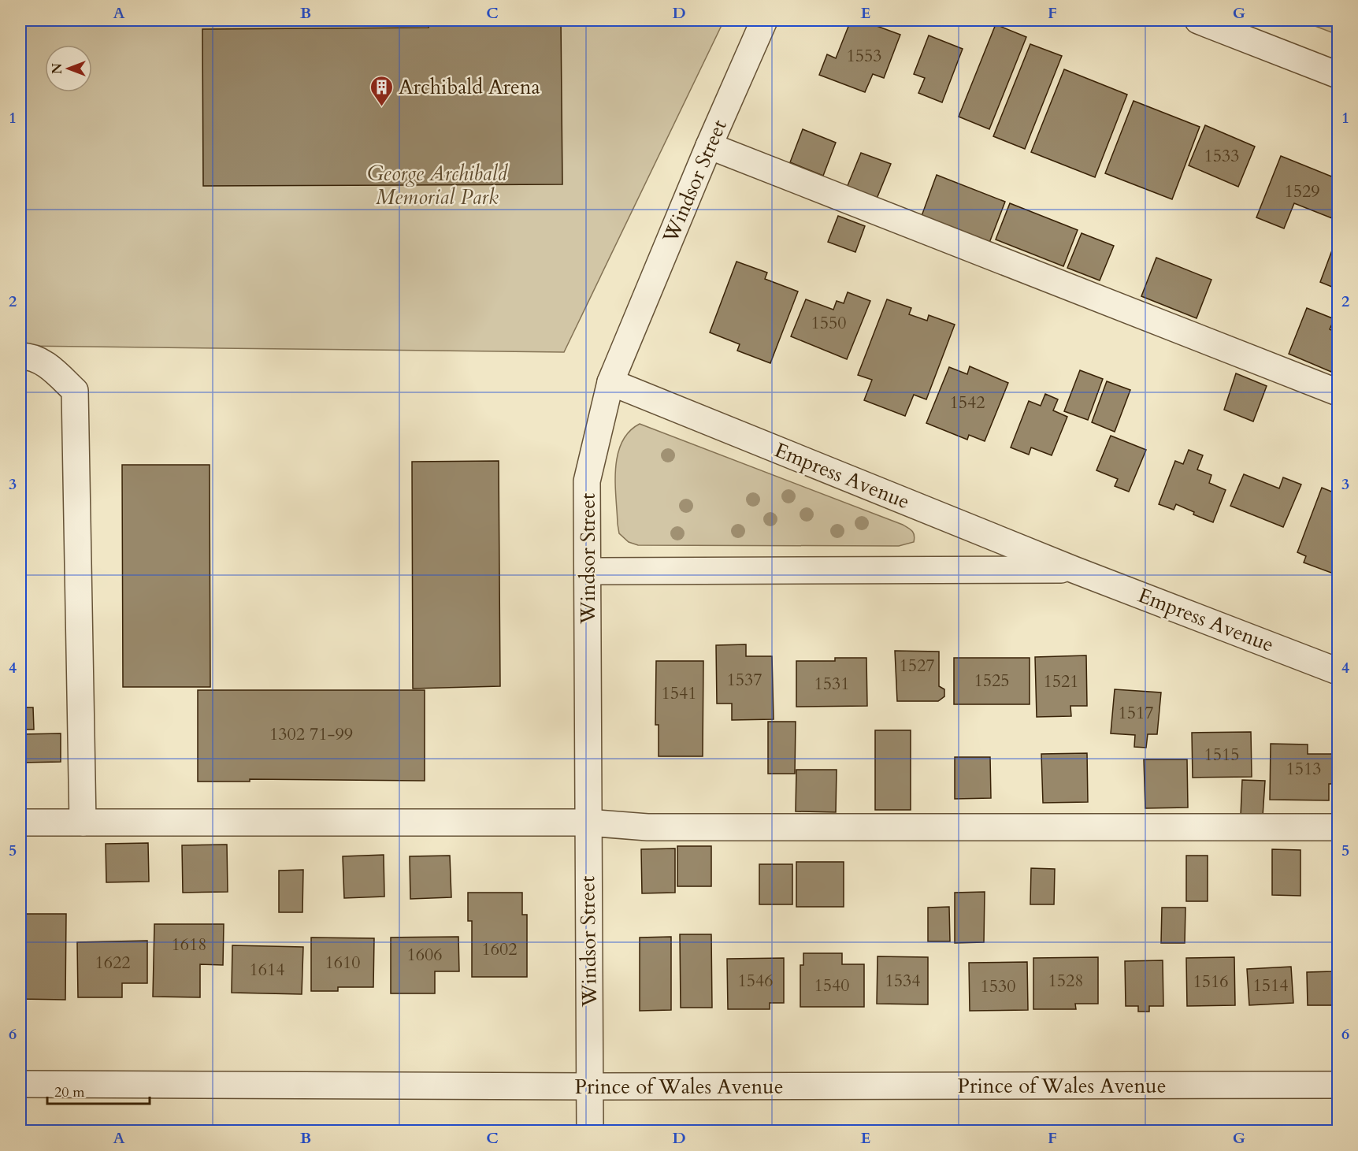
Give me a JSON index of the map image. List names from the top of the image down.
{
  "streets": {
    "street": ["Windsor Street", "Empress Avenue", "Prince of Wales Avenue"]
  },
  "crossings": [
    ["Windsor Street", "Empress Avenue"],
    ["Windsor Street", "Prince of Wales Avenue"]
  ],
  "parks": ["George Archibald Memorial Park"],
  "places": {
    "building": ["Archibald Arena"]
  },
  "house_numbers": [
    "1553",
    "1533",
    "1529",
    "1550",
    "1542",
    "1527",
    "1537",
    "1525",
    "1521",
    "1531",
    "1541",
    "1517",
    "1302 71-99",
    "1515",
    "1513",
    "1618",
    "1602",
    "1606",
    "1622",
    "1610",
    "1614",
    "1546",
    "1534",
    "1528",
    "1516",
    "1540",
    "1514",
    "1530"
  ],
  "scale_bar": "20 m",
  "north": "left",
  "grid": {
    "columns": [
      "A",
      "B",
      "C",
      "D",
      "E",
      "F",
      "G"
    ],
    "rows": [
      "1",
      "2",
      "3",
      "4",
      "5",
      "6"
    ]
  }
}
